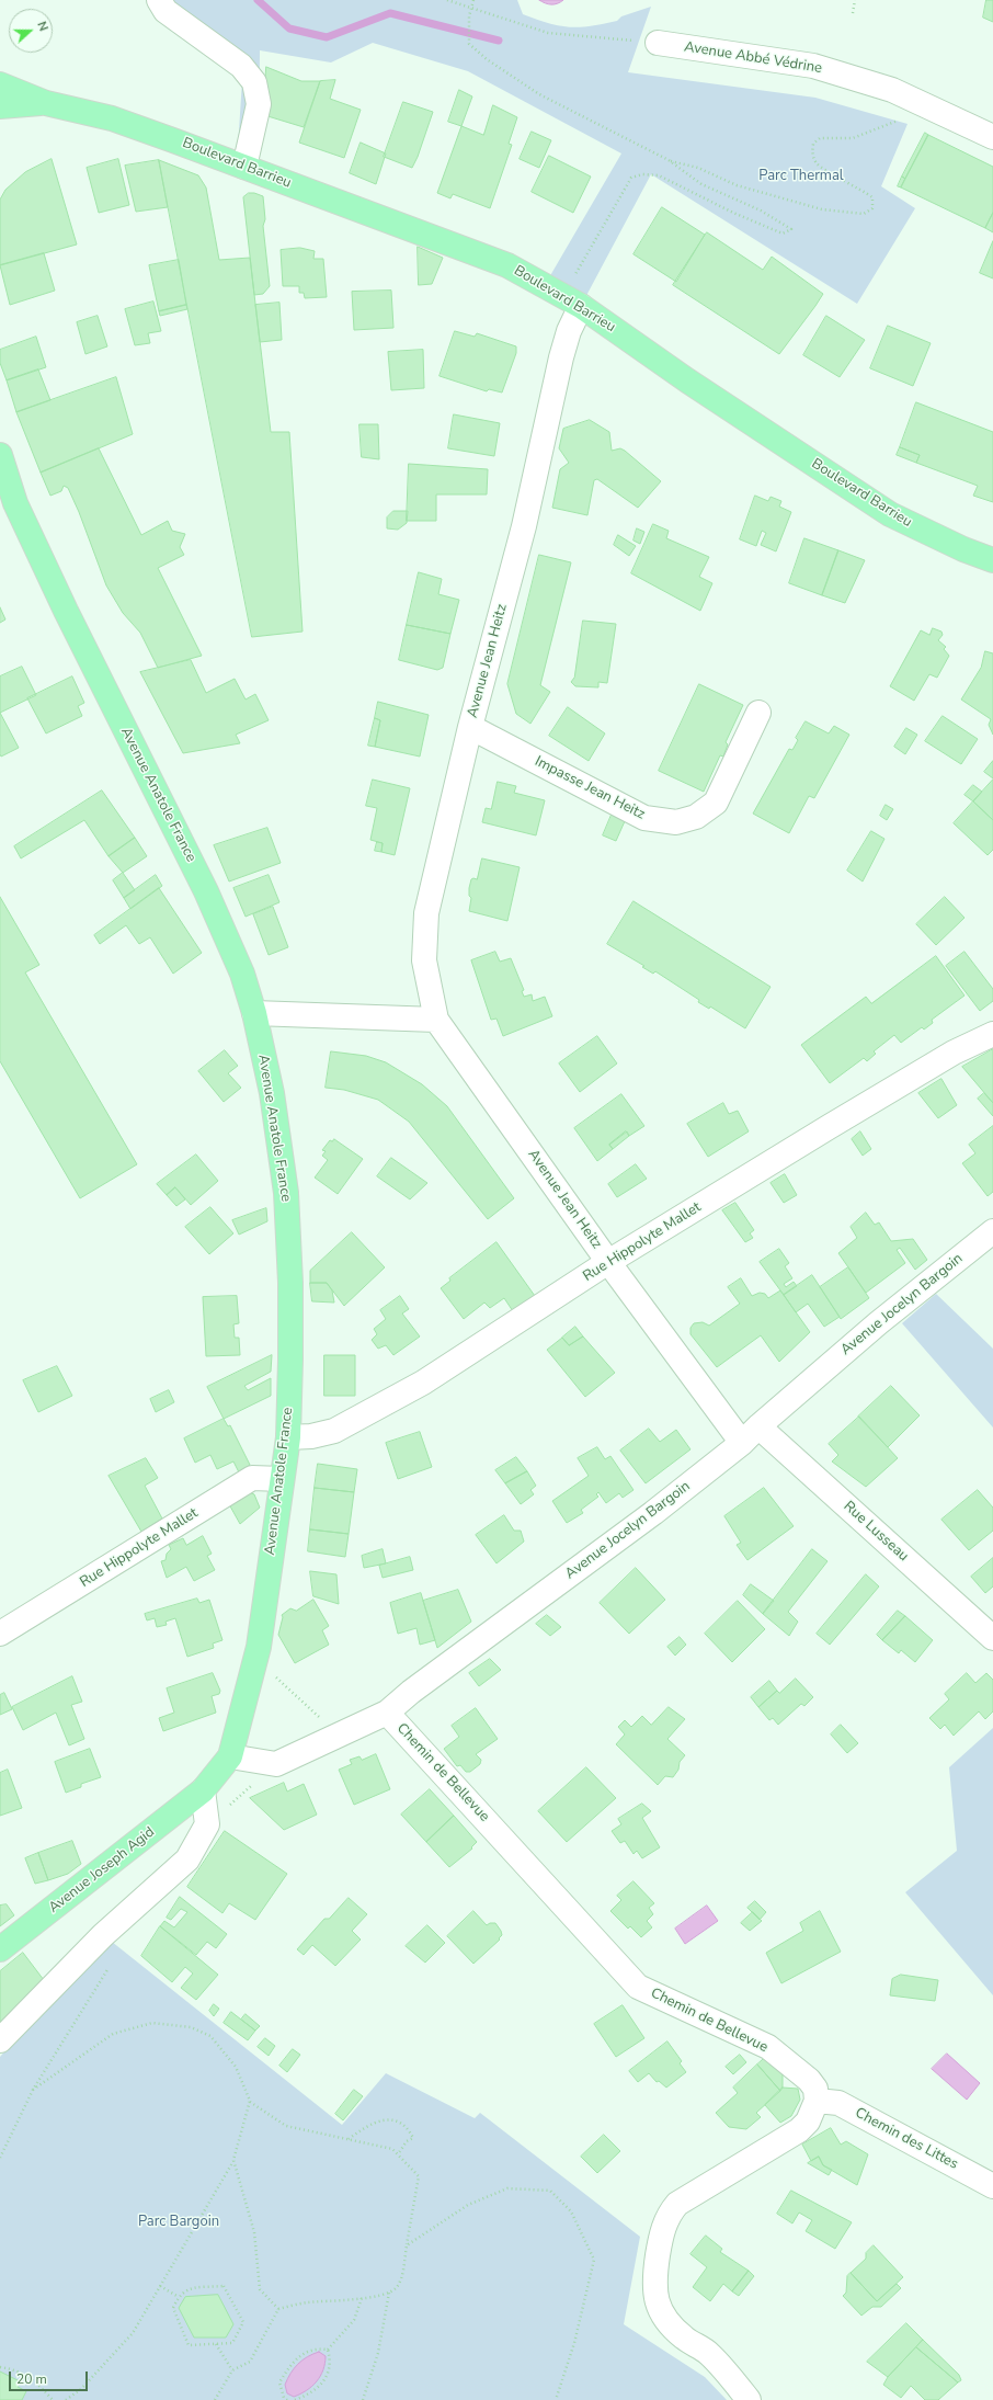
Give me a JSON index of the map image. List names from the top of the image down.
{
  "streets": {
    "main road": ["Boulevard Barrieu", "Avenue Anatole France", "Avenue Joseph Agid"],
    "street": [
      "Avenue Abbé Védrine",
      "Avenue Jean Heitz",
      "Impasse Jean Heitz",
      "Rue Hippolyte Mallet",
      "Avenue Jocelyn Bargoin",
      "Rue Lusseau",
      "Chemin de Bellevue",
      "Chemin des Littes"
    ]
  },
  "crossings": [
    ["Boulevard Barrieu", "Avenue Jean Heitz"],
    ["Avenue Jean Heitz", "Impasse Jean Heitz"],
    ["Avenue Jean Heitz", "Rue Hippolyte Mallet"],
    ["Avenue Jean Heitz", "Avenue Jocelyn Bargoin"],
    ["Avenue Jean Heitz", "Rue Lusseau"],
    ["Avenue Anatole France", "Rue Hippolyte Mallet"],
    ["Avenue Anatole France", "Avenue Joseph Agid"],
    ["Avenue Jocelyn Bargoin", "Rue Lusseau"],
    ["Avenue Jocelyn Bargoin", "Chemin de Bellevue"],
    ["Chemin de Bellevue", "Chemin des Littes"]
  ],
  "parks": ["Parc Thermal", "Parc Bargoin"],
  "scale_bar": "20 m",
  "north": "right"
}
